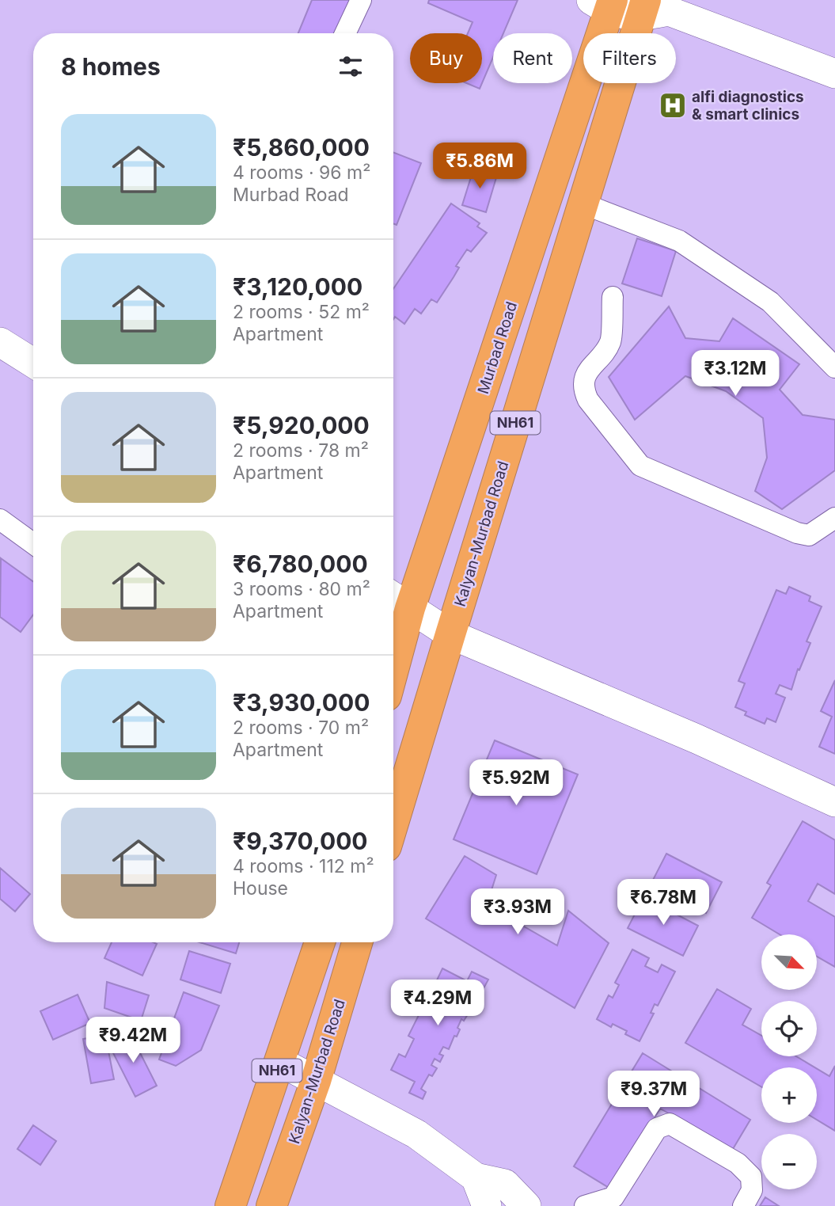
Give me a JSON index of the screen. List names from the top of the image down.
{
  "streets": {
    "highway": ["Murbad Road", "NH61", "Kalyan-Murbad Road"]
  },
  "places": {
    "hospital": ["alfi diagnostics & smart clinics"]
  },
  "north": "bottom right",
  "page": {
    "chip": ["Buy", "Rent", "Filters"],
    "heading": "8 homes",
    "list": [
      {
        "name": "₹5,860,000",
        "note": "4 rooms · 96 m² · Murbad Road"
      },
      {
        "name": "₹3,120,000",
        "note": "2 rooms · 52 m² · Apartment"
      },
      {
        "name": "₹5,920,000",
        "note": "2 rooms · 78 m² · Apartment"
      },
      {
        "name": "₹6,780,000",
        "note": "3 rooms · 80 m² · Apartment"
      },
      {
        "name": "₹3,930,000",
        "note": "2 rooms · 70 m² · Apartment"
      },
      {
        "name": "₹9,370,000",
        "note": "4 rooms · 112 m² · House"
      }
    ],
    "price": [
      "₹5.86M",
      "₹3.12M",
      "₹5.92M",
      "₹6.78M",
      "₹3.93M",
      "₹4.29M",
      "₹9.42M",
      "₹9.37M"
    ],
    "map_buttons": ["+", "−"]
  }
}
